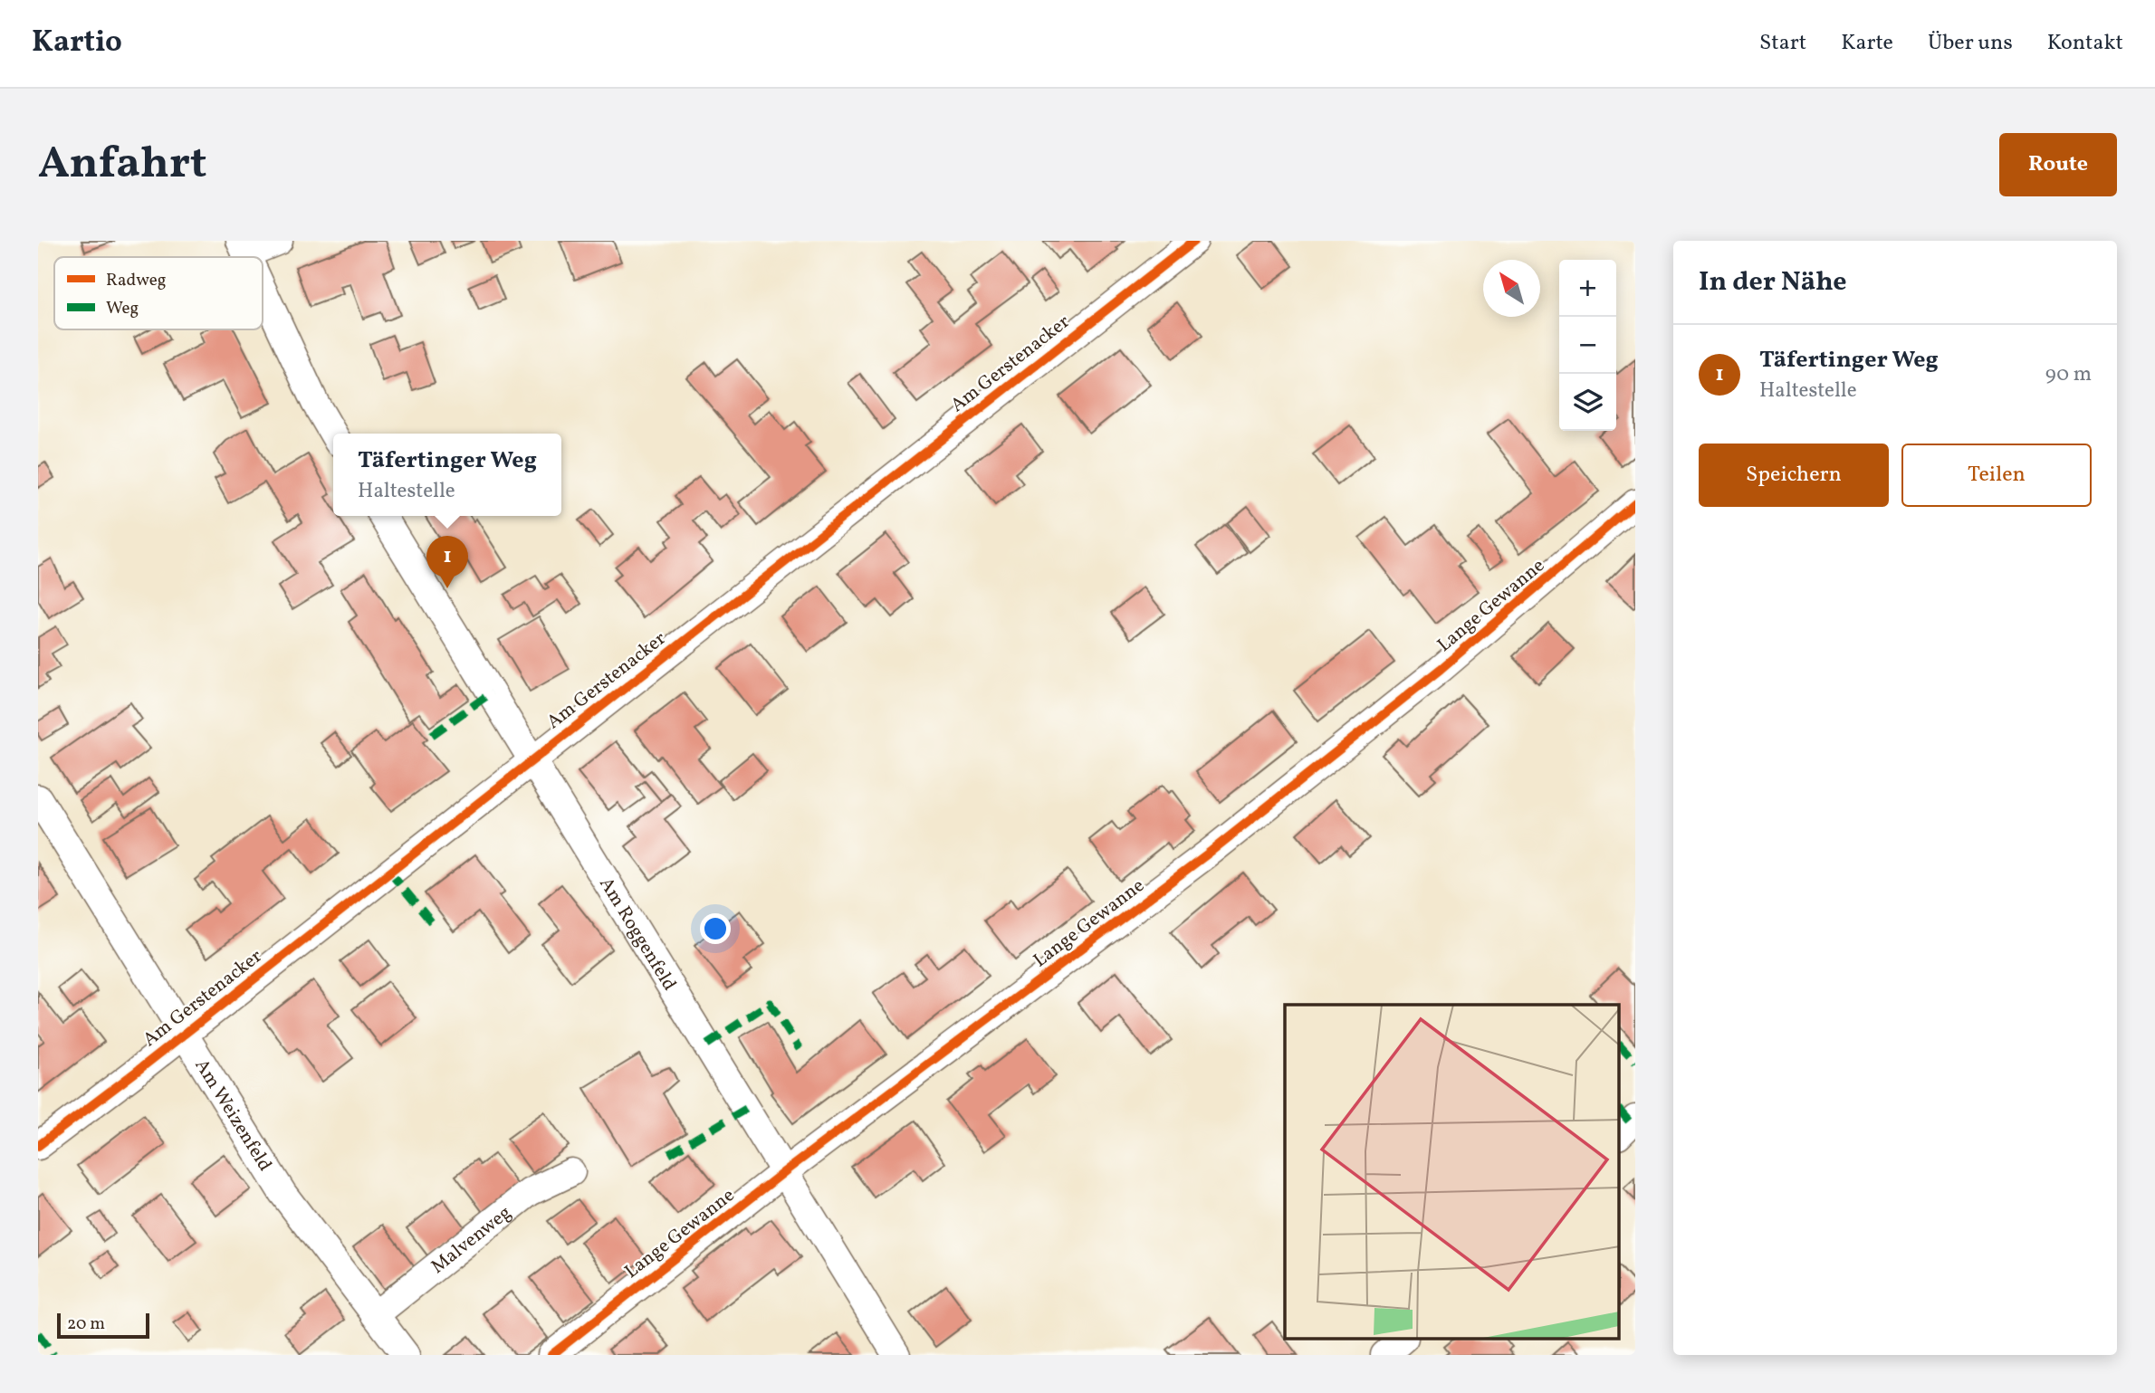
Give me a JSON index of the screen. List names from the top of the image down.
{
  "streets": {
    "street": [
      "Am Gerstenacker",
      "Lange Gewanne",
      "Am Roggenfeld",
      "Am Weizenfeld",
      "Malvenweg"
    ]
  },
  "crossings": [
    ["Am Gerstenacker", "Am Roggenfeld"],
    ["Am Gerstenacker", "Am Weizenfeld"],
    ["Lange Gewanne", "Am Roggenfeld"],
    ["Am Weizenfeld", "Malvenweg"]
  ],
  "legend": ["Radweg", "Weg"],
  "scale_bar": "20 m",
  "north": "top left",
  "page": {
    "header": "Kartio",
    "nav": [
      "Start",
      "Karte",
      "Über uns",
      "Kontakt"
    ],
    "buttons": [
      "Route",
      ["Speichern", "Teilen"]
    ],
    "title": "Anfahrt",
    "heading": "In der Nähe",
    "map_buttons": ["+", "−"],
    "list": [
      {
        "mark": "1",
        "name": "Täfertinger Weg",
        "note": "Haltestelle",
        "value": "90 m"
      }
    ],
    "popup": ["Täfertinger Weg", "Haltestelle"],
    "pins": "1",
    "scale": "20 m"
  }
}
